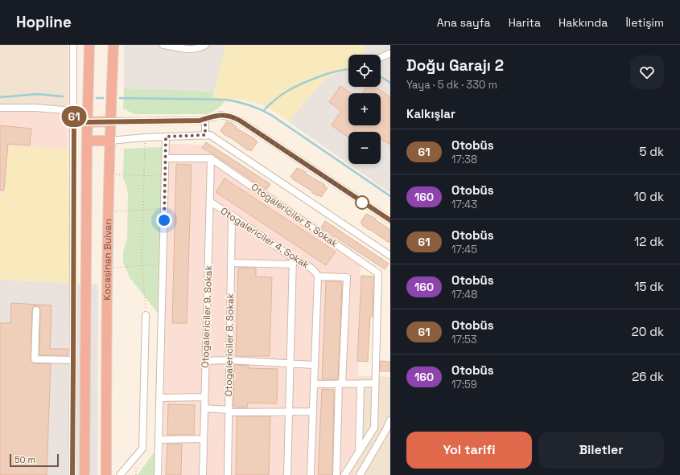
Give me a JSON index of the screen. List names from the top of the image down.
{
  "streets": {
    "highway": ["Kocasinan Bulvarı"],
    "street": [
      "Otogalericiler 5. Sokak",
      "Otogalericiler 4. Sokak",
      "Otogalericiler 9. Sokak",
      "Otogalericiler 8. Sokak"
    ]
  },
  "crossings": [
    ["Otogalericiler 5. Sokak", "Otogalericiler 9. Sokak"],
    ["Otogalericiler 4. Sokak", "Otogalericiler 9. Sokak"],
    ["Otogalericiler 4. Sokak", "Otogalericiler 8. Sokak"]
  ],
  "lines": ["bus line 61"],
  "scale_bar": "50 m",
  "page": {
    "header": "Hopline",
    "nav": [
      "Ana sayfa",
      "Harita",
      "Hakkında",
      "İletişim"
    ],
    "on_map": "61",
    "heading": [
      ["Doğu Garajı 2", "Yaya · 5 dk · 330 m"],
      "Kalkışlar"
    ],
    "map_buttons": ["+", "−"],
    "list": [
      {
        "mark": "61",
        "name": "Otobüs",
        "note": "17:38",
        "value": "5 dk"
      },
      {
        "mark": "160",
        "name": "Otobüs",
        "note": "17:43",
        "value": "10 dk"
      },
      {
        "mark": "61",
        "name": "Otobüs",
        "note": "17:45",
        "value": "12 dk"
      },
      {
        "mark": "160",
        "name": "Otobüs",
        "note": "17:48",
        "value": "15 dk"
      },
      {
        "mark": "61",
        "name": "Otobüs",
        "note": "17:53",
        "value": "20 dk"
      },
      {
        "mark": "160",
        "name": "Otobüs",
        "note": "17:59",
        "value": "26 dk"
      }
    ],
    "buttons": ["Yol tarifi", "Biletler"],
    "scale": "50 m"
  }
}
